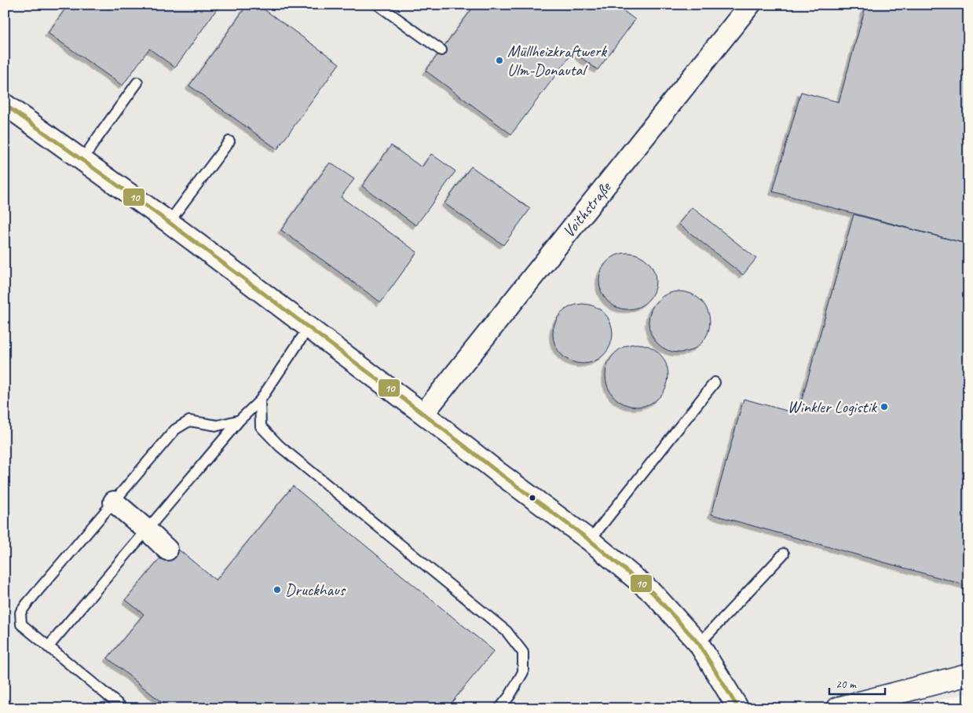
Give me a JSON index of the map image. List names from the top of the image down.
{
  "streets": {
    "street": ["Voithstraße"]
  },
  "places": ["Müllheizkraftwerk Ulm-Donautal", "Winkler Logistik", "Druckhaus"],
  "lines": ["transit line 10"],
  "scale_bar": "20 m"
}
